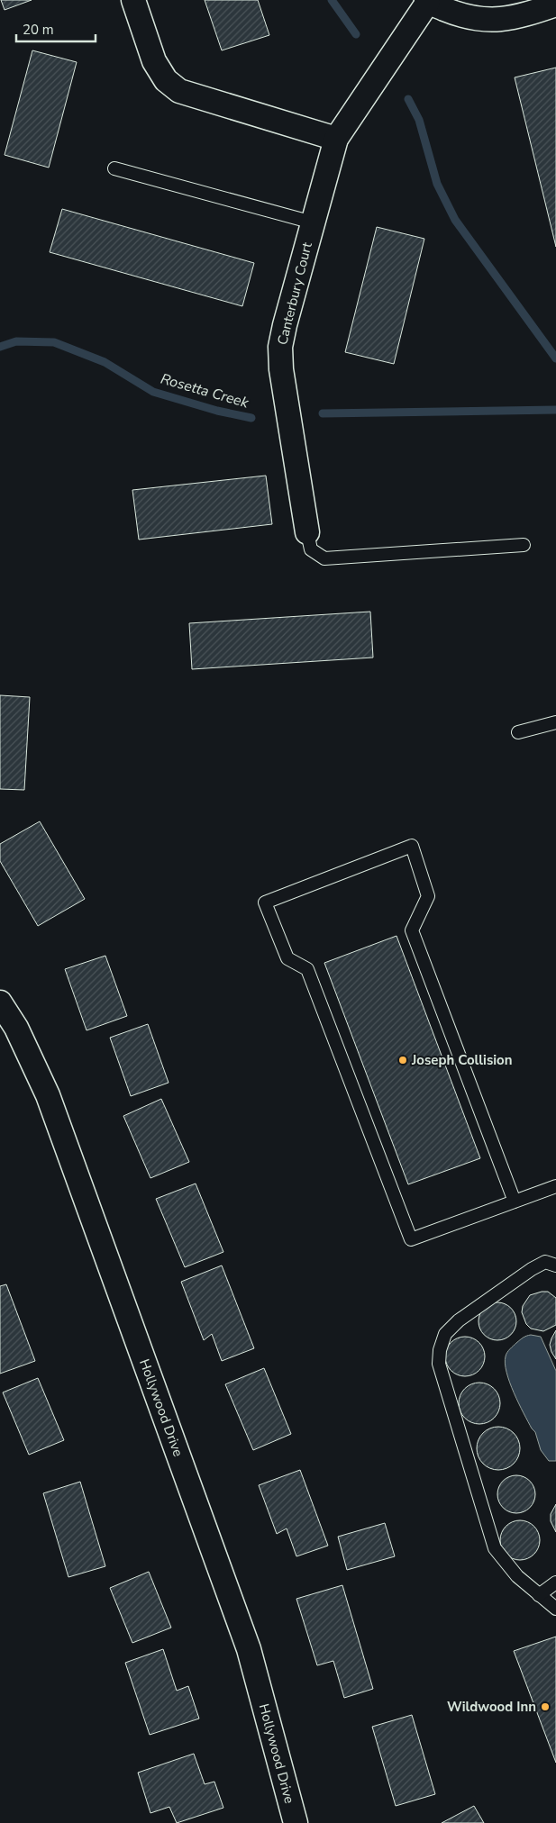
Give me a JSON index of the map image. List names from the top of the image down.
{
  "streets": {
    "street": ["Canterbury Court", "Hollywood Drive"]
  },
  "water": ["Rosetta Creek"],
  "places": ["Joseph Collision", "Wildwood Inn"],
  "scale_bar": "20 m"
}
